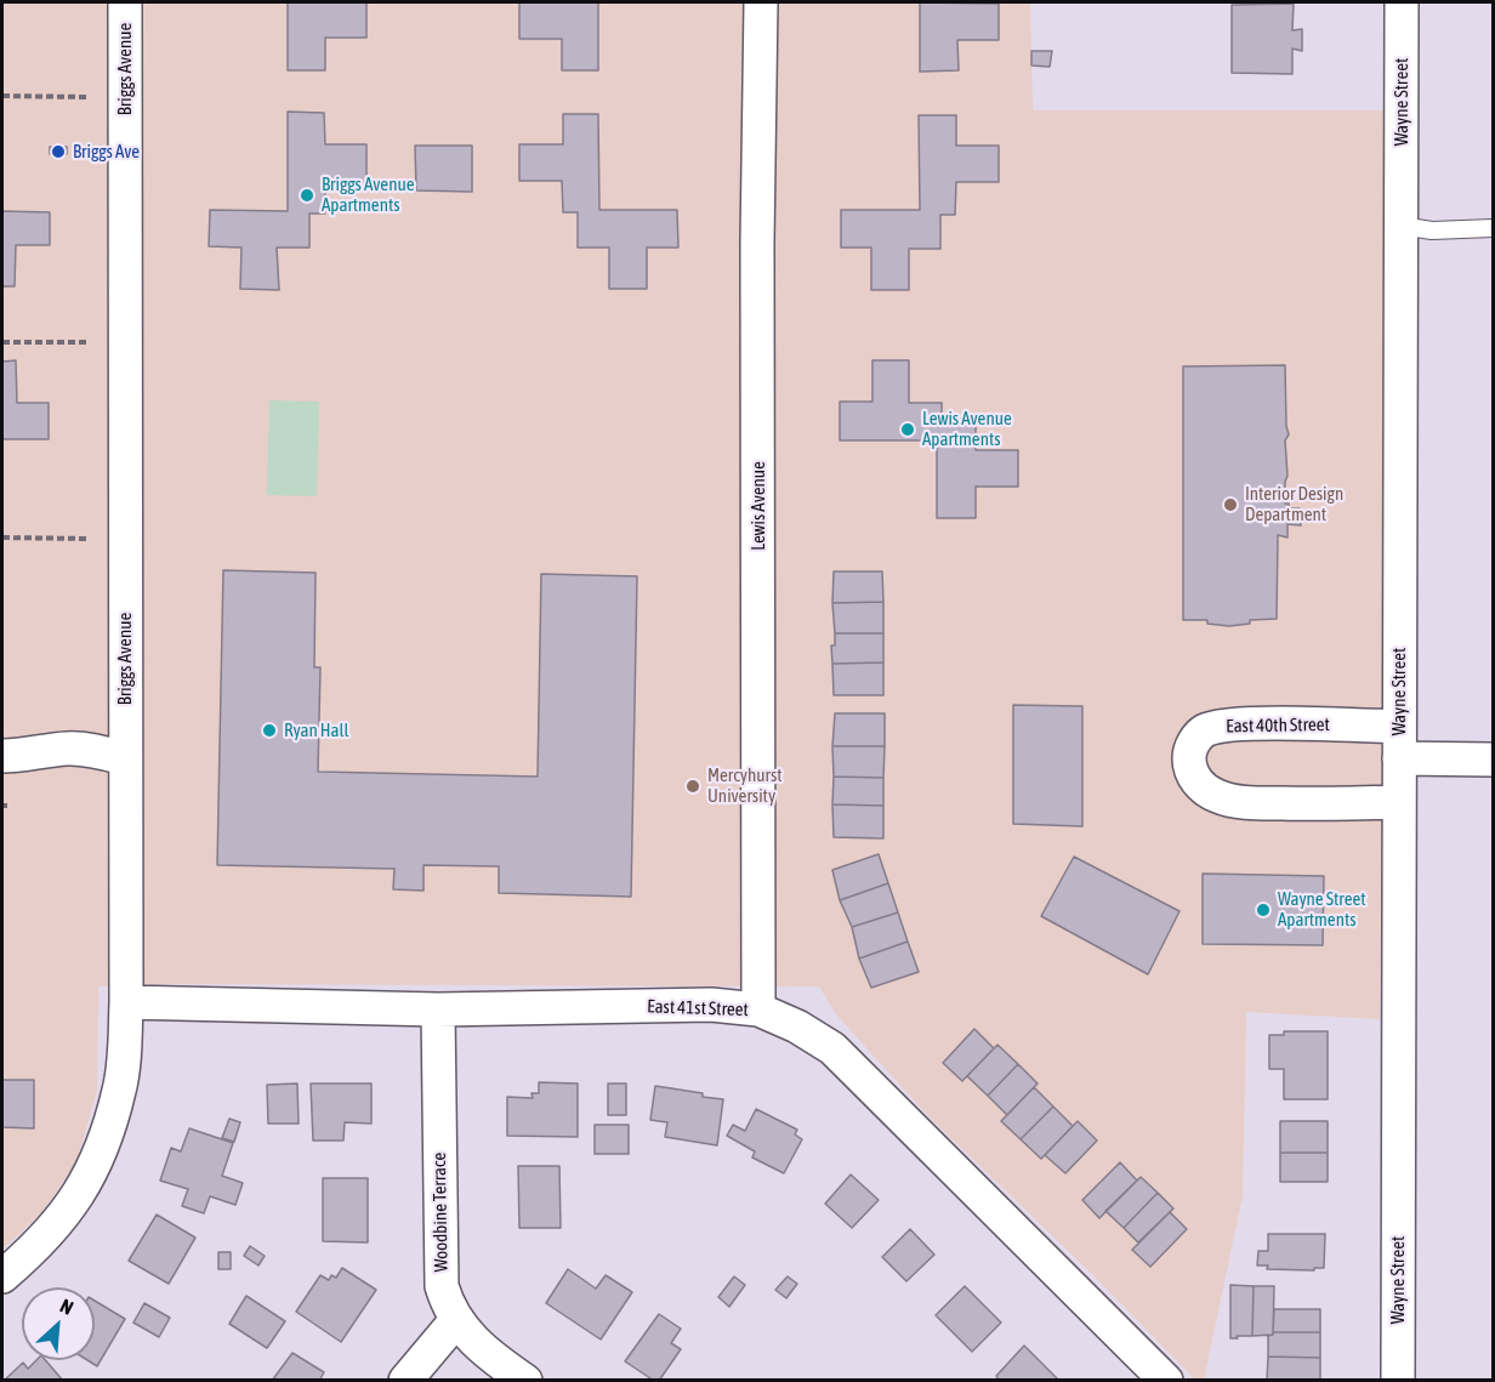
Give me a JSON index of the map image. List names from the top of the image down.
{
  "streets": {
    "street": [
      "Briggs Avenue",
      "Wayne Street",
      "Lewis Avenue",
      "East 40th Street",
      "East 41st Street",
      "Woodbine Terrace"
    ]
  },
  "crossings": [
    ["Briggs Avenue", "East 41st Street"],
    ["Wayne Street", "East 40th Street"],
    ["Lewis Avenue", "East 41st Street"],
    ["East 41st Street", "Woodbine Terrace"]
  ],
  "places": [
    "Briggs Ave",
    "Briggs Avenue Apartments",
    "Lewis Avenue Apartments",
    "Interior Design Department",
    "Ryan Hall",
    "Mercyhurst University",
    "Wayne Street Apartments"
  ],
  "north": "top right"
}
